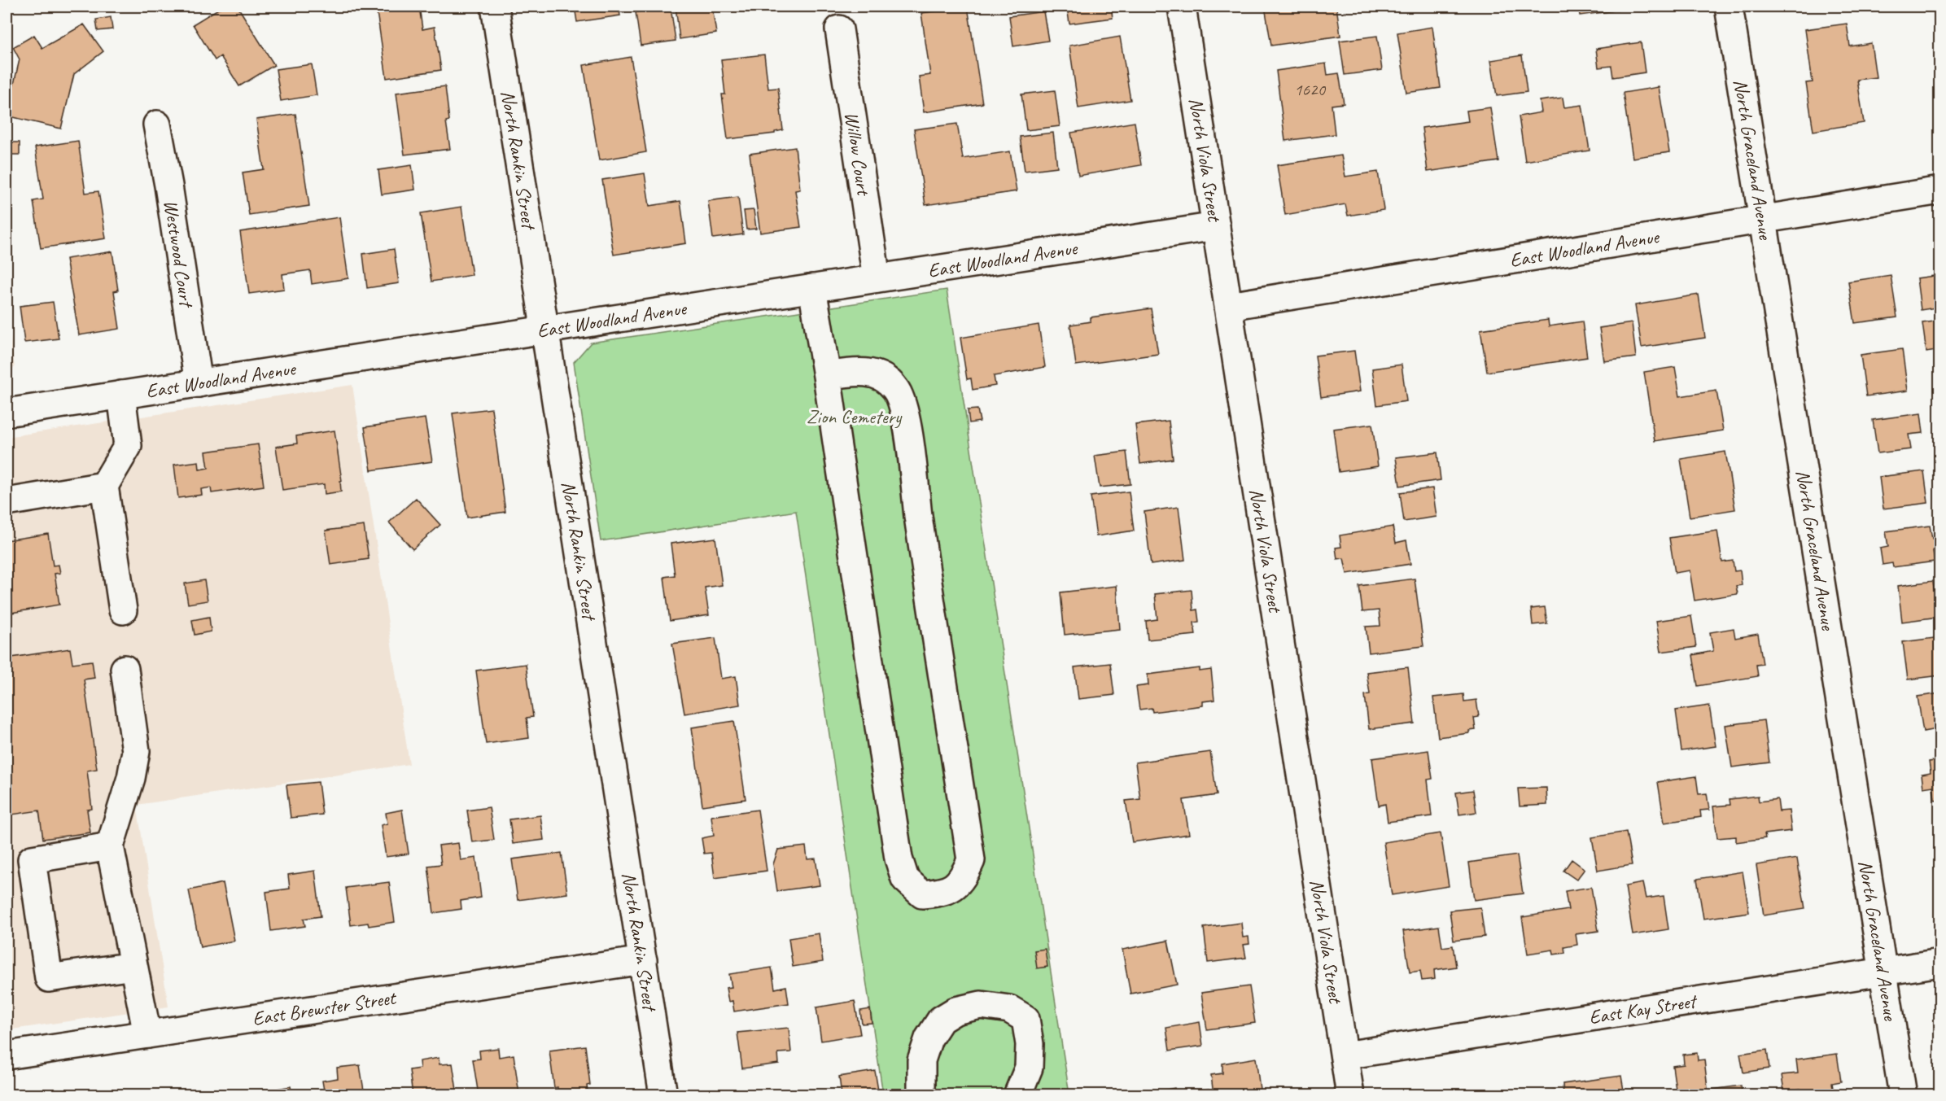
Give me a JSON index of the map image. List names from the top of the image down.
{
  "streets": {
    "street": [
      "Willow Court",
      "North Rankin Street",
      "North Viola Street",
      "North Graceland Avenue",
      "East Woodland Avenue",
      "Westwood Court",
      "East Brewster Street",
      "East Kay Street"
    ]
  },
  "crossings": [
    ["Willow Court", "East Woodland Avenue"],
    ["North Rankin Street", "East Woodland Avenue"],
    ["North Rankin Street", "East Brewster Street"],
    ["North Viola Street", "East Woodland Avenue"],
    ["North Viola Street", "East Kay Street"],
    ["North Graceland Avenue", "East Woodland Avenue"],
    ["North Graceland Avenue", "East Kay Street"],
    ["East Woodland Avenue", "Westwood Court"]
  ],
  "parks": ["Zion Cemetery"],
  "house_numbers": ["1620"]
}
